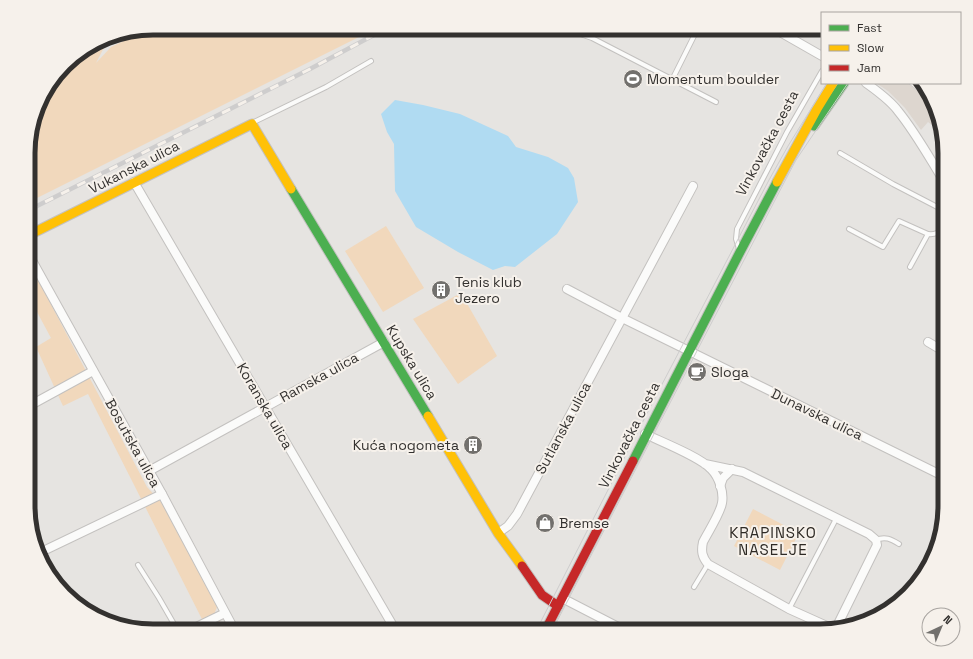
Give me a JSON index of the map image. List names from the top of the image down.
{
  "streets": {
    "street": [
      "Vinkovačka cesta",
      "Vukanska ulica",
      "Kupska ulica",
      "Ramska ulica",
      "Koranska ulica",
      "Dunavska ulica",
      "Sutlanska ulica",
      "Bosutska ulica"
    ]
  },
  "crossings": [
    ["Vinkovačka cesta", "Kupska ulica"],
    ["Vinkovačka cesta", "Dunavska ulica"],
    ["Vukanska ulica", "Kupska ulica"],
    ["Vukanska ulica", "Koranska ulica"],
    ["Kupska ulica", "Ramska ulica"],
    ["Kupska ulica", "Sutlanska ulica"],
    ["Ramska ulica", "Koranska ulica"],
    ["Ramska ulica", "Bosutska ulica"]
  ],
  "districts": ["KRAPINSKO NASELJE"],
  "places": {
    "sports": ["Momentum boulder"],
    "building": ["Tenis klub Jezero", "Kuća nogometa"],
    "cafe": ["Sloga"],
    "shop": ["Bremse"]
  },
  "legend": ["Fast", "Slow", "Jam"],
  "north": "top right"
}
